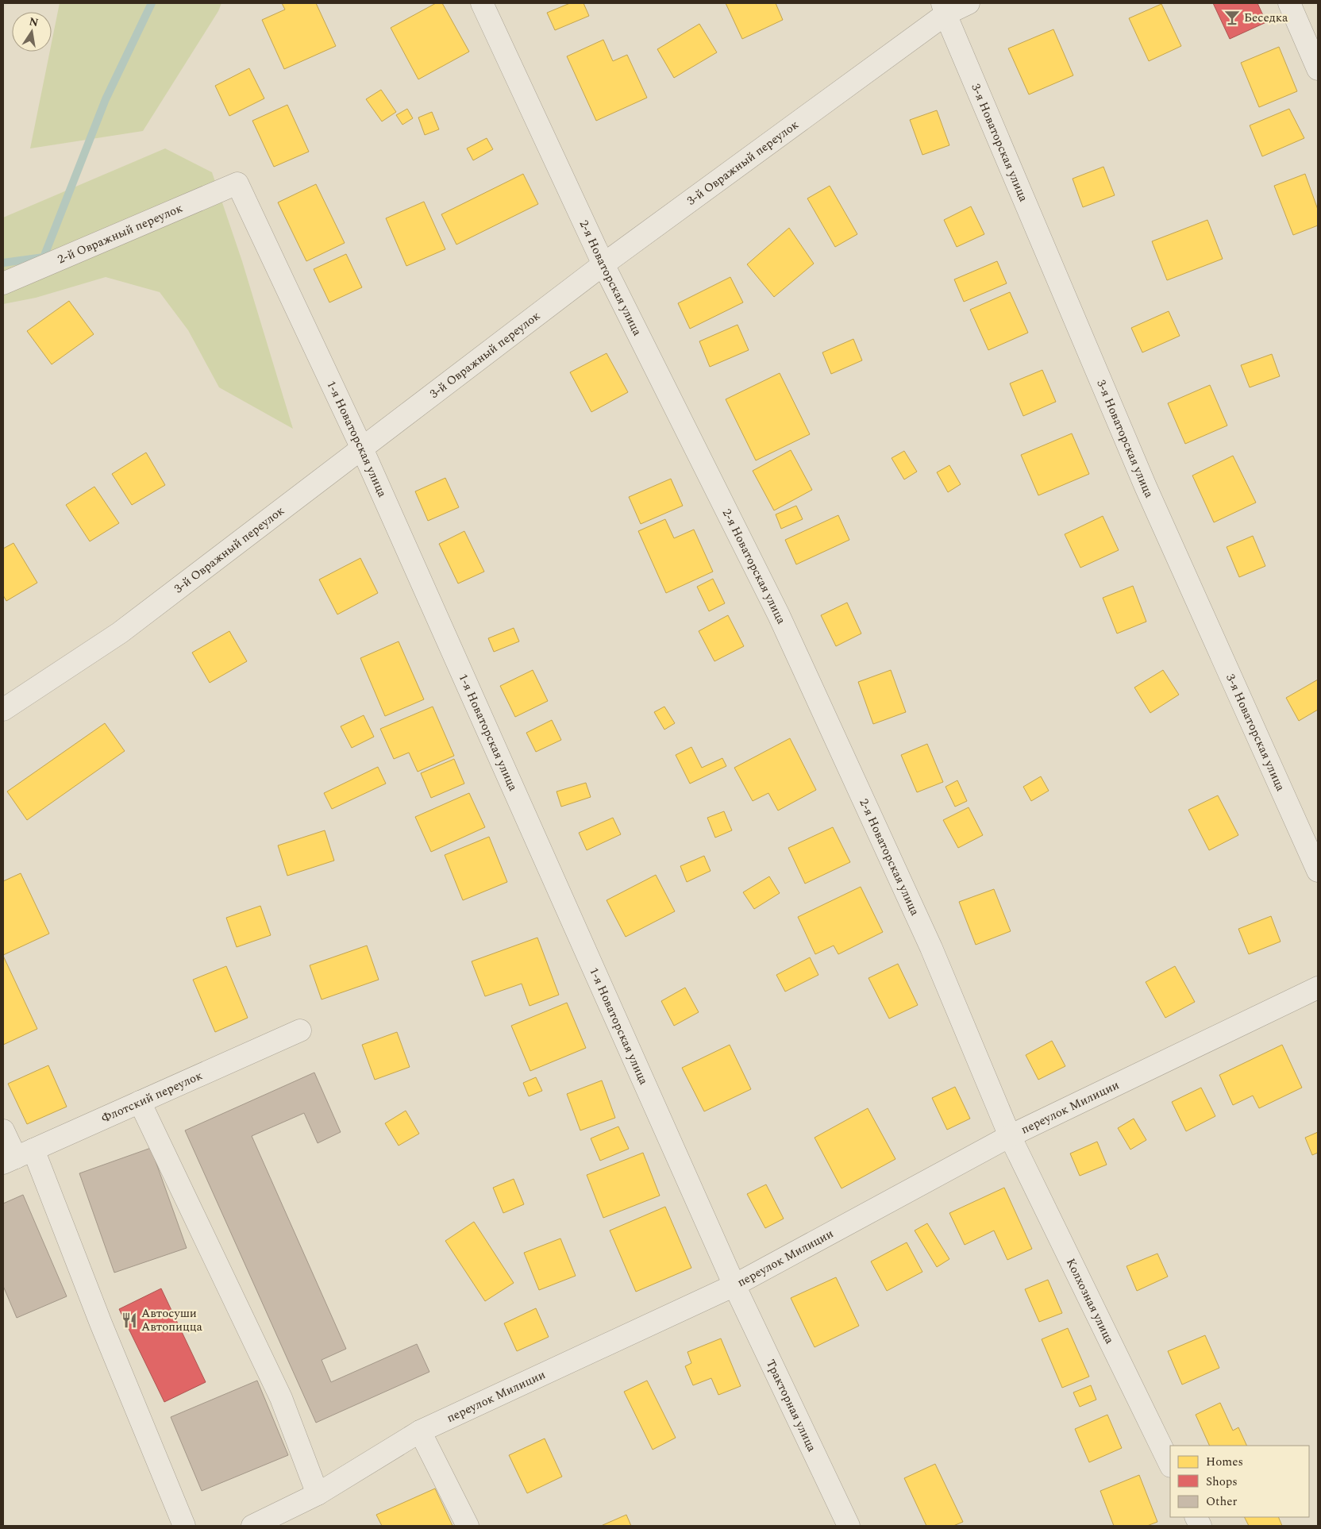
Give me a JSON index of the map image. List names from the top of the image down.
{
  "streets": {
    "street": [
      "3-я Новаторская улица",
      "3-й Овражный переулок",
      "2-й Овражный переулок",
      "2-я Новаторская улица",
      "1-я Новаторская улица",
      "Флотский переулок",
      "переулок Милиции",
      "Колхозная улица",
      "Тракторная улица"
    ]
  },
  "crossings": [
    ["3-я Новаторская улица", "3-й Овражный переулок"],
    ["3-й Овражный переулок", "2-я Новаторская улица"],
    ["3-й Овражный переулок", "1-я Новаторская улица"],
    ["2-й Овражный переулок", "1-я Новаторская улица"],
    ["2-я Новаторская улица", "переулок Милиции"],
    ["2-я Новаторская улица", "Колхозная улица"],
    ["1-я Новаторская улица", "переулок Милиции"],
    ["1-я Новаторская улица", "Тракторная улица"],
    ["переулок Милиции", "Колхозная улица"],
    ["переулок Милиции", "Тракторная улица"]
  ],
  "places": {
    "bar": ["Беседка"],
    "restaurant": ["Автосуши Автопицца"]
  },
  "legend": ["Homes", "Shops", "Other"],
  "north": "top"
}
